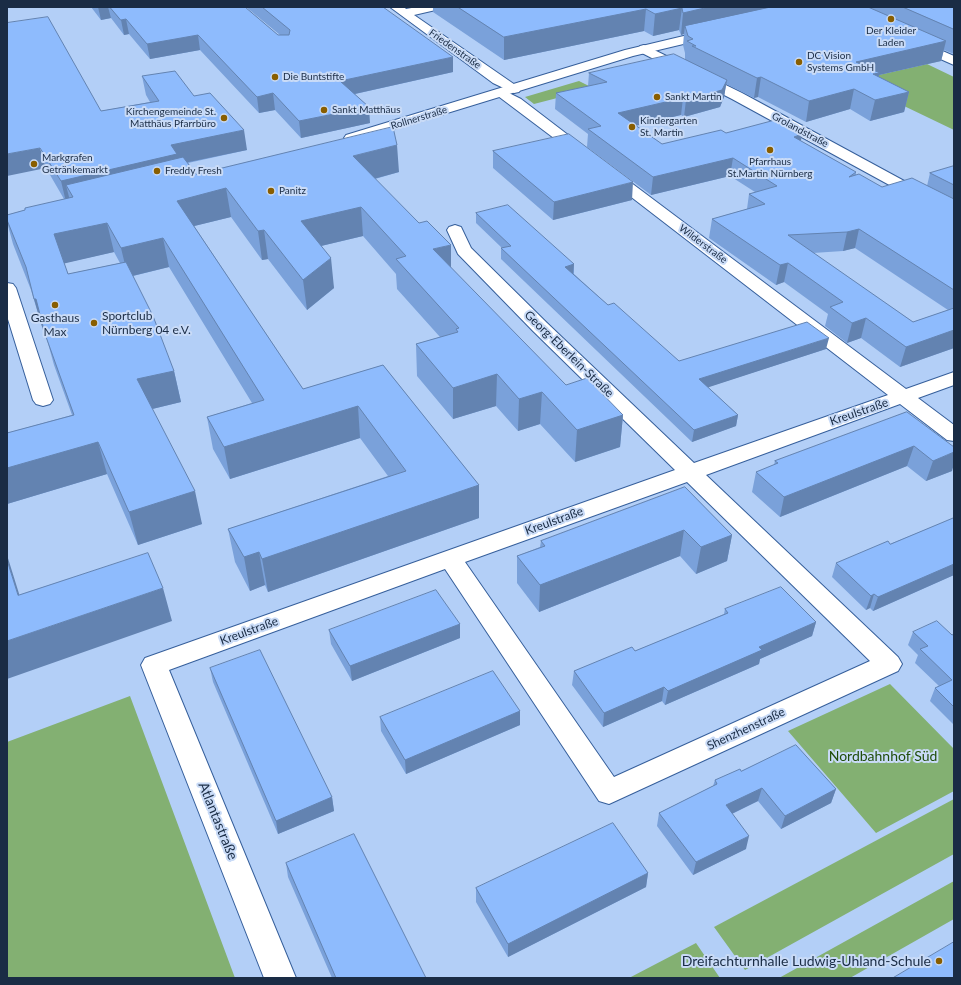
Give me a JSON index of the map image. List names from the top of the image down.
{
  "streets": {
    "street": [
      "Friedenstraße",
      "Rollnerstraße",
      "Grolandstraße",
      "Wilderstraße",
      "Georg-Eberlein-Straße",
      "Kreulstraße",
      "Shenzhenstraße",
      "Atlantastraße"
    ]
  },
  "crossings": [
    ["Friedenstraße", "Rollnerstraße"],
    ["Friedenstraße", "Wilderstraße"],
    ["Rollnerstraße", "Grolandstraße"],
    ["Rollnerstraße", "Wilderstraße"],
    ["Wilderstraße", "Kreulstraße"],
    ["Georg-Eberlein-Straße", "Kreulstraße"],
    ["Georg-Eberlein-Straße", "Shenzhenstraße"],
    ["Kreulstraße", "Shenzhenstraße"],
    ["Kreulstraße", "Atlantastraße"]
  ],
  "parks": ["Nordbahnhof Süd"],
  "places": [
    "Der Kleider Laden",
    "DC Vision Systems GmbH",
    "Die Buntstifte",
    "Sankt Martin",
    "Sankt Matthäus",
    "Kirchengemeinde St. Matthäus Pfarrbüro",
    "Kindergarten St. Martin",
    "Pfarrhaus St.Martin Nürnberg",
    "Markgrafen Getränkemarkt",
    "Freddy Fresh",
    "Panitz",
    "Gasthaus Max",
    "Sportclub Nürnberg 04 e.V.",
    "Dreifachturnhalle Ludwig-Uhland-Schule"
  ]
}
